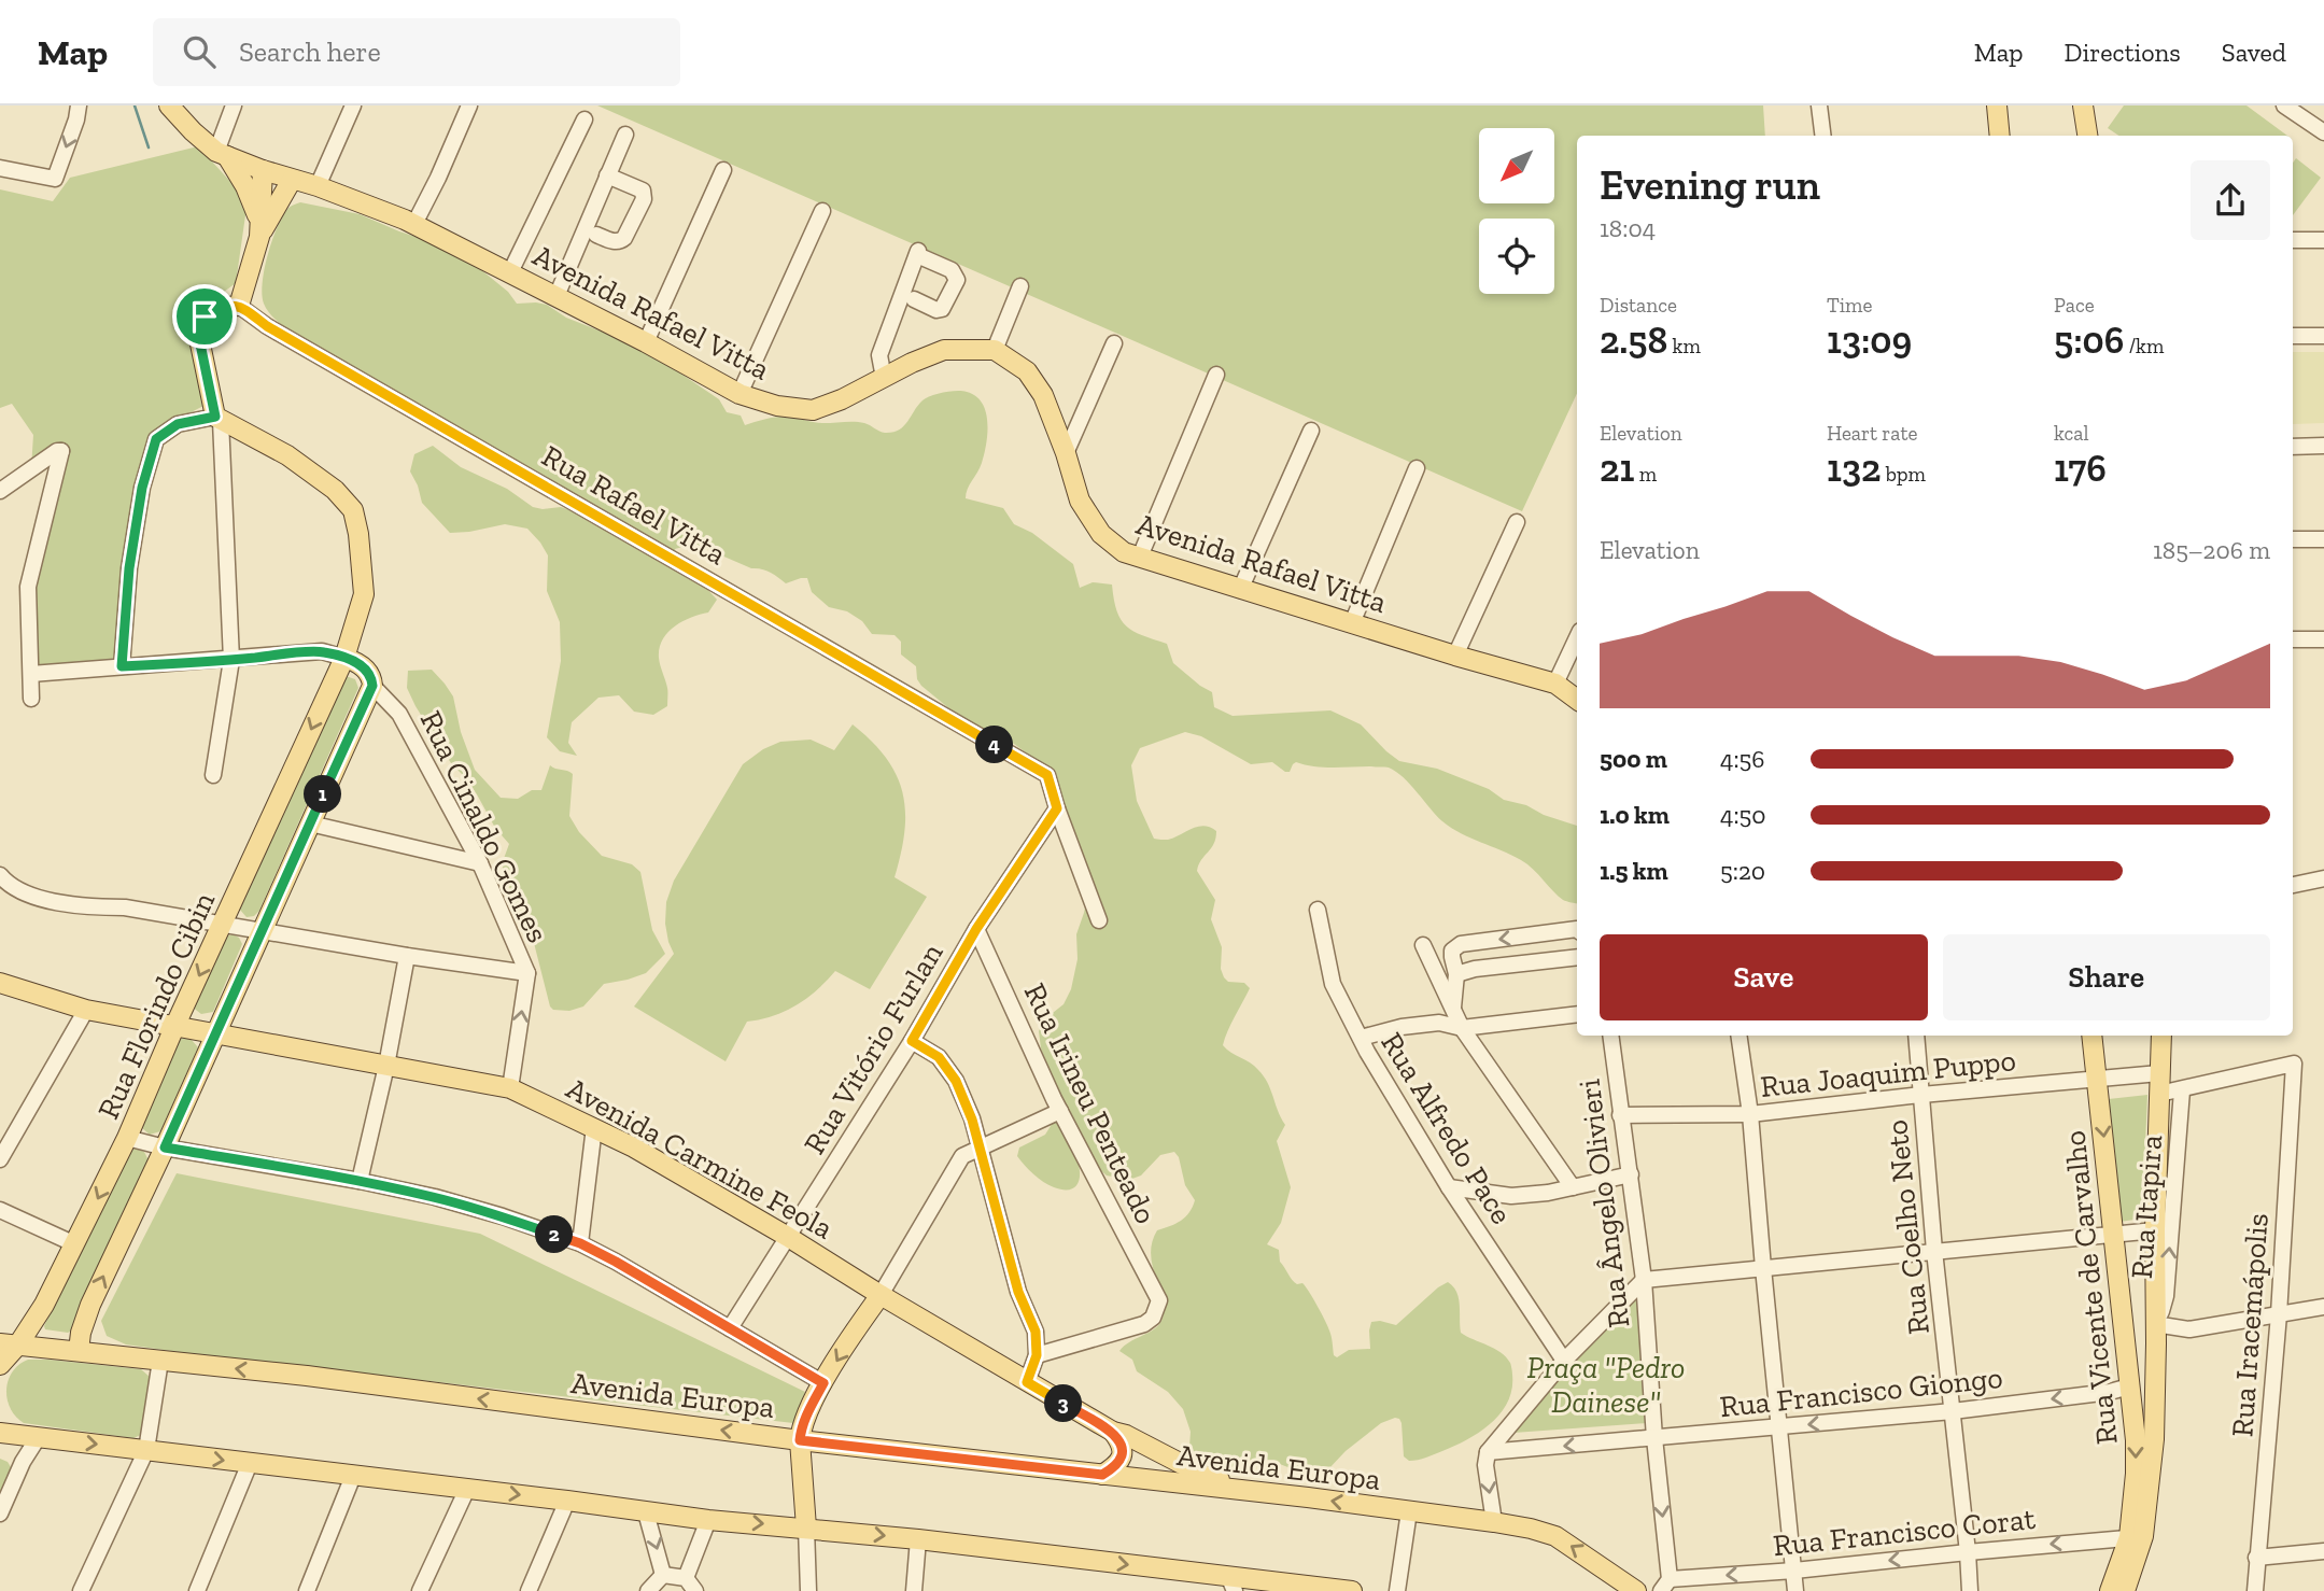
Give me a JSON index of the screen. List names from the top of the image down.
{
  "streets": {
    "main road": [
      "Avenida Rafael Vitta",
      "Rua Florindo Cibin",
      "Avenida Carmine Feola",
      "Rua Vicente de Carvalho",
      "Avenida Europa"
    ],
    "street": [
      "Rua Rafael Vitta",
      "Rua Cinaldo Gomes",
      "Rua Vitório Furlan",
      "Rua Joaquim Puppo",
      "Rua Irineu Penteado",
      "Rua Alfredo Pace",
      "Rua Ângelo Olivieri",
      "Rua Itapira",
      "Rua Coelho Neto",
      "Rua Iracemápolis",
      "Rua Francisco Giongo",
      "Rua Francisco Corat"
    ]
  },
  "crossings": [
    ["Rua Rafael Vitta", "Rua Vitório Furlan"],
    ["Rua Cinaldo Gomes", "Avenida Carmine Feola"],
    ["Rua Florindo Cibin", "Avenida Carmine Feola"],
    ["Rua Florindo Cibin", "Avenida Europa"],
    ["Rua Vitório Furlan", "Rua Irineu Penteado"],
    ["Rua Vitório Furlan", "Avenida Carmine Feola"],
    ["Rua Joaquim Puppo", "Rua Ângelo Olivieri"],
    ["Rua Joaquim Puppo", "Rua Coelho Neto"],
    ["Rua Joaquim Puppo", "Rua Vicente de Carvalho"],
    ["Avenida Carmine Feola", "Avenida Europa"],
    ["Rua Ângelo Olivieri", "Rua Francisco Giongo"],
    ["Rua Ângelo Olivieri", "Rua Francisco Corat"],
    ["Rua Itapira", "Rua Iracemápolis"],
    ["Rua Coelho Neto", "Rua Francisco Giongo"],
    ["Rua Coelho Neto", "Rua Francisco Corat"],
    ["Rua Vicente de Carvalho", "Rua Francisco Giongo"],
    ["Rua Vicente de Carvalho", "Rua Francisco Corat"]
  ],
  "one_way": ["Rua Itapira", "Rua Francisco Giongo", "Rua Francisco Corat"],
  "parks": ["Praça \"Pedro Dainese\""],
  "north": "bottom left",
  "page": {
    "header": "Map",
    "search": "Search here",
    "nav": ["Map", "Directions", "Saved"],
    "heading": ["Evening run", "18:04"],
    "stats": [
      ["Distance", "2.58 km"],
      ["Time", "13:09"],
      ["Pace", "5:06 /km"],
      ["Elevation", "21 m"],
      ["Heart rate", "132 bpm"],
      ["kcal", "176"]
    ],
    "chart": ["Elevation", "185–206 m"],
    "pins": [
      "4",
      "1",
      "2",
      "3"
    ],
    "list": [
      {
        "name": "500 m",
        "note": "4:56"
      },
      {
        "name": "1.0 km",
        "note": "4:50"
      },
      {
        "name": "1.5 km",
        "note": "5:20"
      }
    ],
    "buttons": ["Save", "Share"]
  }
}
